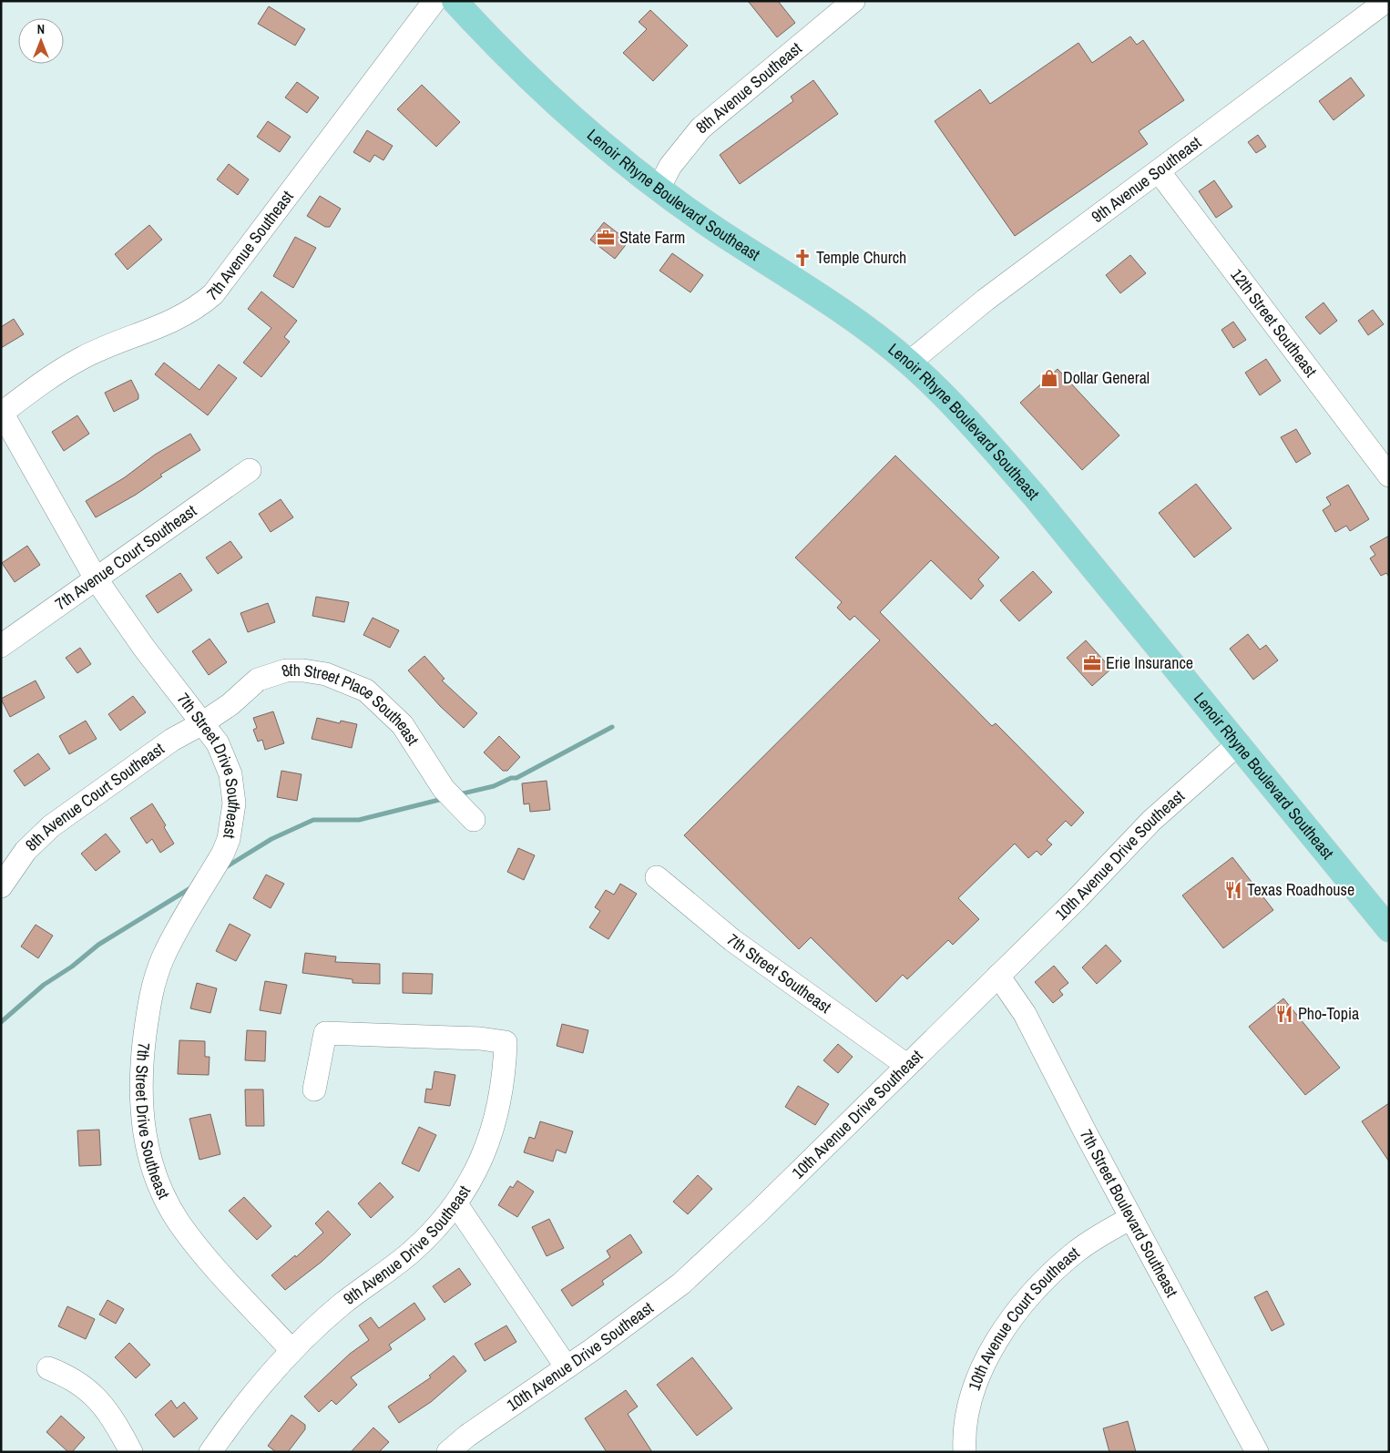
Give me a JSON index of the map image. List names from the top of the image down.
{
  "streets": {
    "main road": ["Lenoir Rhyne Boulevard Southeast"],
    "street": [
      "8th Avenue Southeast",
      "9th Avenue Southeast",
      "7th Avenue Southeast",
      "12th Street Southeast",
      "7th Avenue Court Southeast",
      "8th Street Place Southeast",
      "7th Street Drive Southeast",
      "8th Avenue Court Southeast",
      "10th Avenue Drive Southeast",
      "7th Street Southeast",
      "7th Street Boulevard Southeast",
      "9th Avenue Drive Southeast",
      "10th Avenue Court Southeast"
    ]
  },
  "crossings": [
    ["8th Avenue Southeast", "Lenoir Rhyne Boulevard Southeast"],
    ["9th Avenue Southeast", "Lenoir Rhyne Boulevard Southeast"],
    ["9th Avenue Southeast", "12th Street Southeast"],
    ["Lenoir Rhyne Boulevard Southeast", "10th Avenue Drive Southeast"],
    ["7th Avenue Southeast", "7th Street Drive Southeast"],
    ["7th Avenue Court Southeast", "7th Street Drive Southeast"],
    ["8th Street Place Southeast", "7th Street Drive Southeast"],
    ["8th Street Place Southeast", "8th Avenue Court Southeast"],
    ["7th Street Drive Southeast", "8th Avenue Court Southeast"],
    ["7th Street Drive Southeast", "9th Avenue Drive Southeast"],
    ["10th Avenue Drive Southeast", "7th Street Southeast"],
    ["10th Avenue Drive Southeast", "7th Street Boulevard Southeast"],
    ["7th Street Boulevard Southeast", "10th Avenue Court Southeast"]
  ],
  "places": {
    "office": ["State Farm", "Erie Insurance"],
    "church": ["Temple Church"],
    "shop": ["Dollar General"],
    "restaurant": ["Texas Roadhouse", "Pho-Topia"]
  },
  "north": "top"
}
